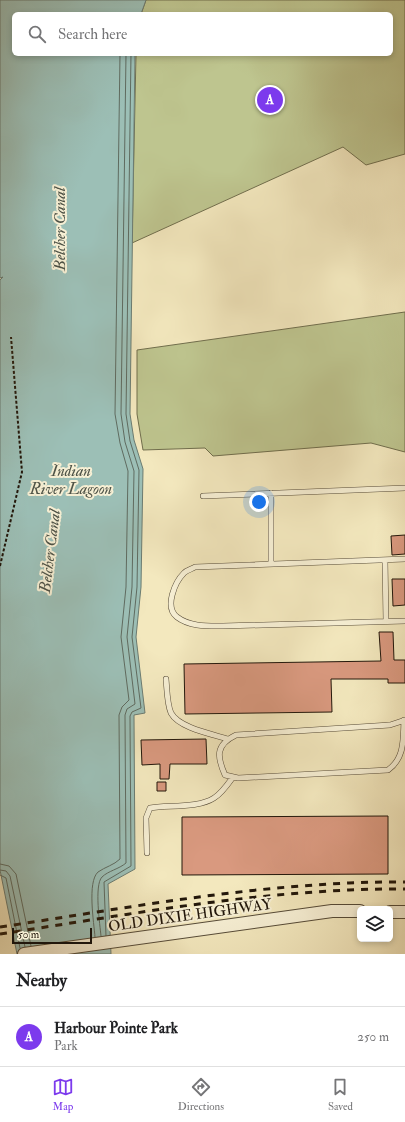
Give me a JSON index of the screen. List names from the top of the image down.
{
  "streets": {
    "street": ["OLD DIXIE HIGHWAY"]
  },
  "water": ["Belcher Canal", "Indian River Lagoon"],
  "scale_bar": "50 m",
  "page": {
    "search": "Search here",
    "pins": "A",
    "scale": "50 m",
    "heading": "Nearby",
    "list": [
      {
        "mark": "A",
        "name": "Harbour Pointe Park",
        "note": "Park",
        "value": "250 m"
      }
    ],
    "nav": ["Map", "Directions", "Saved"]
  }
}
